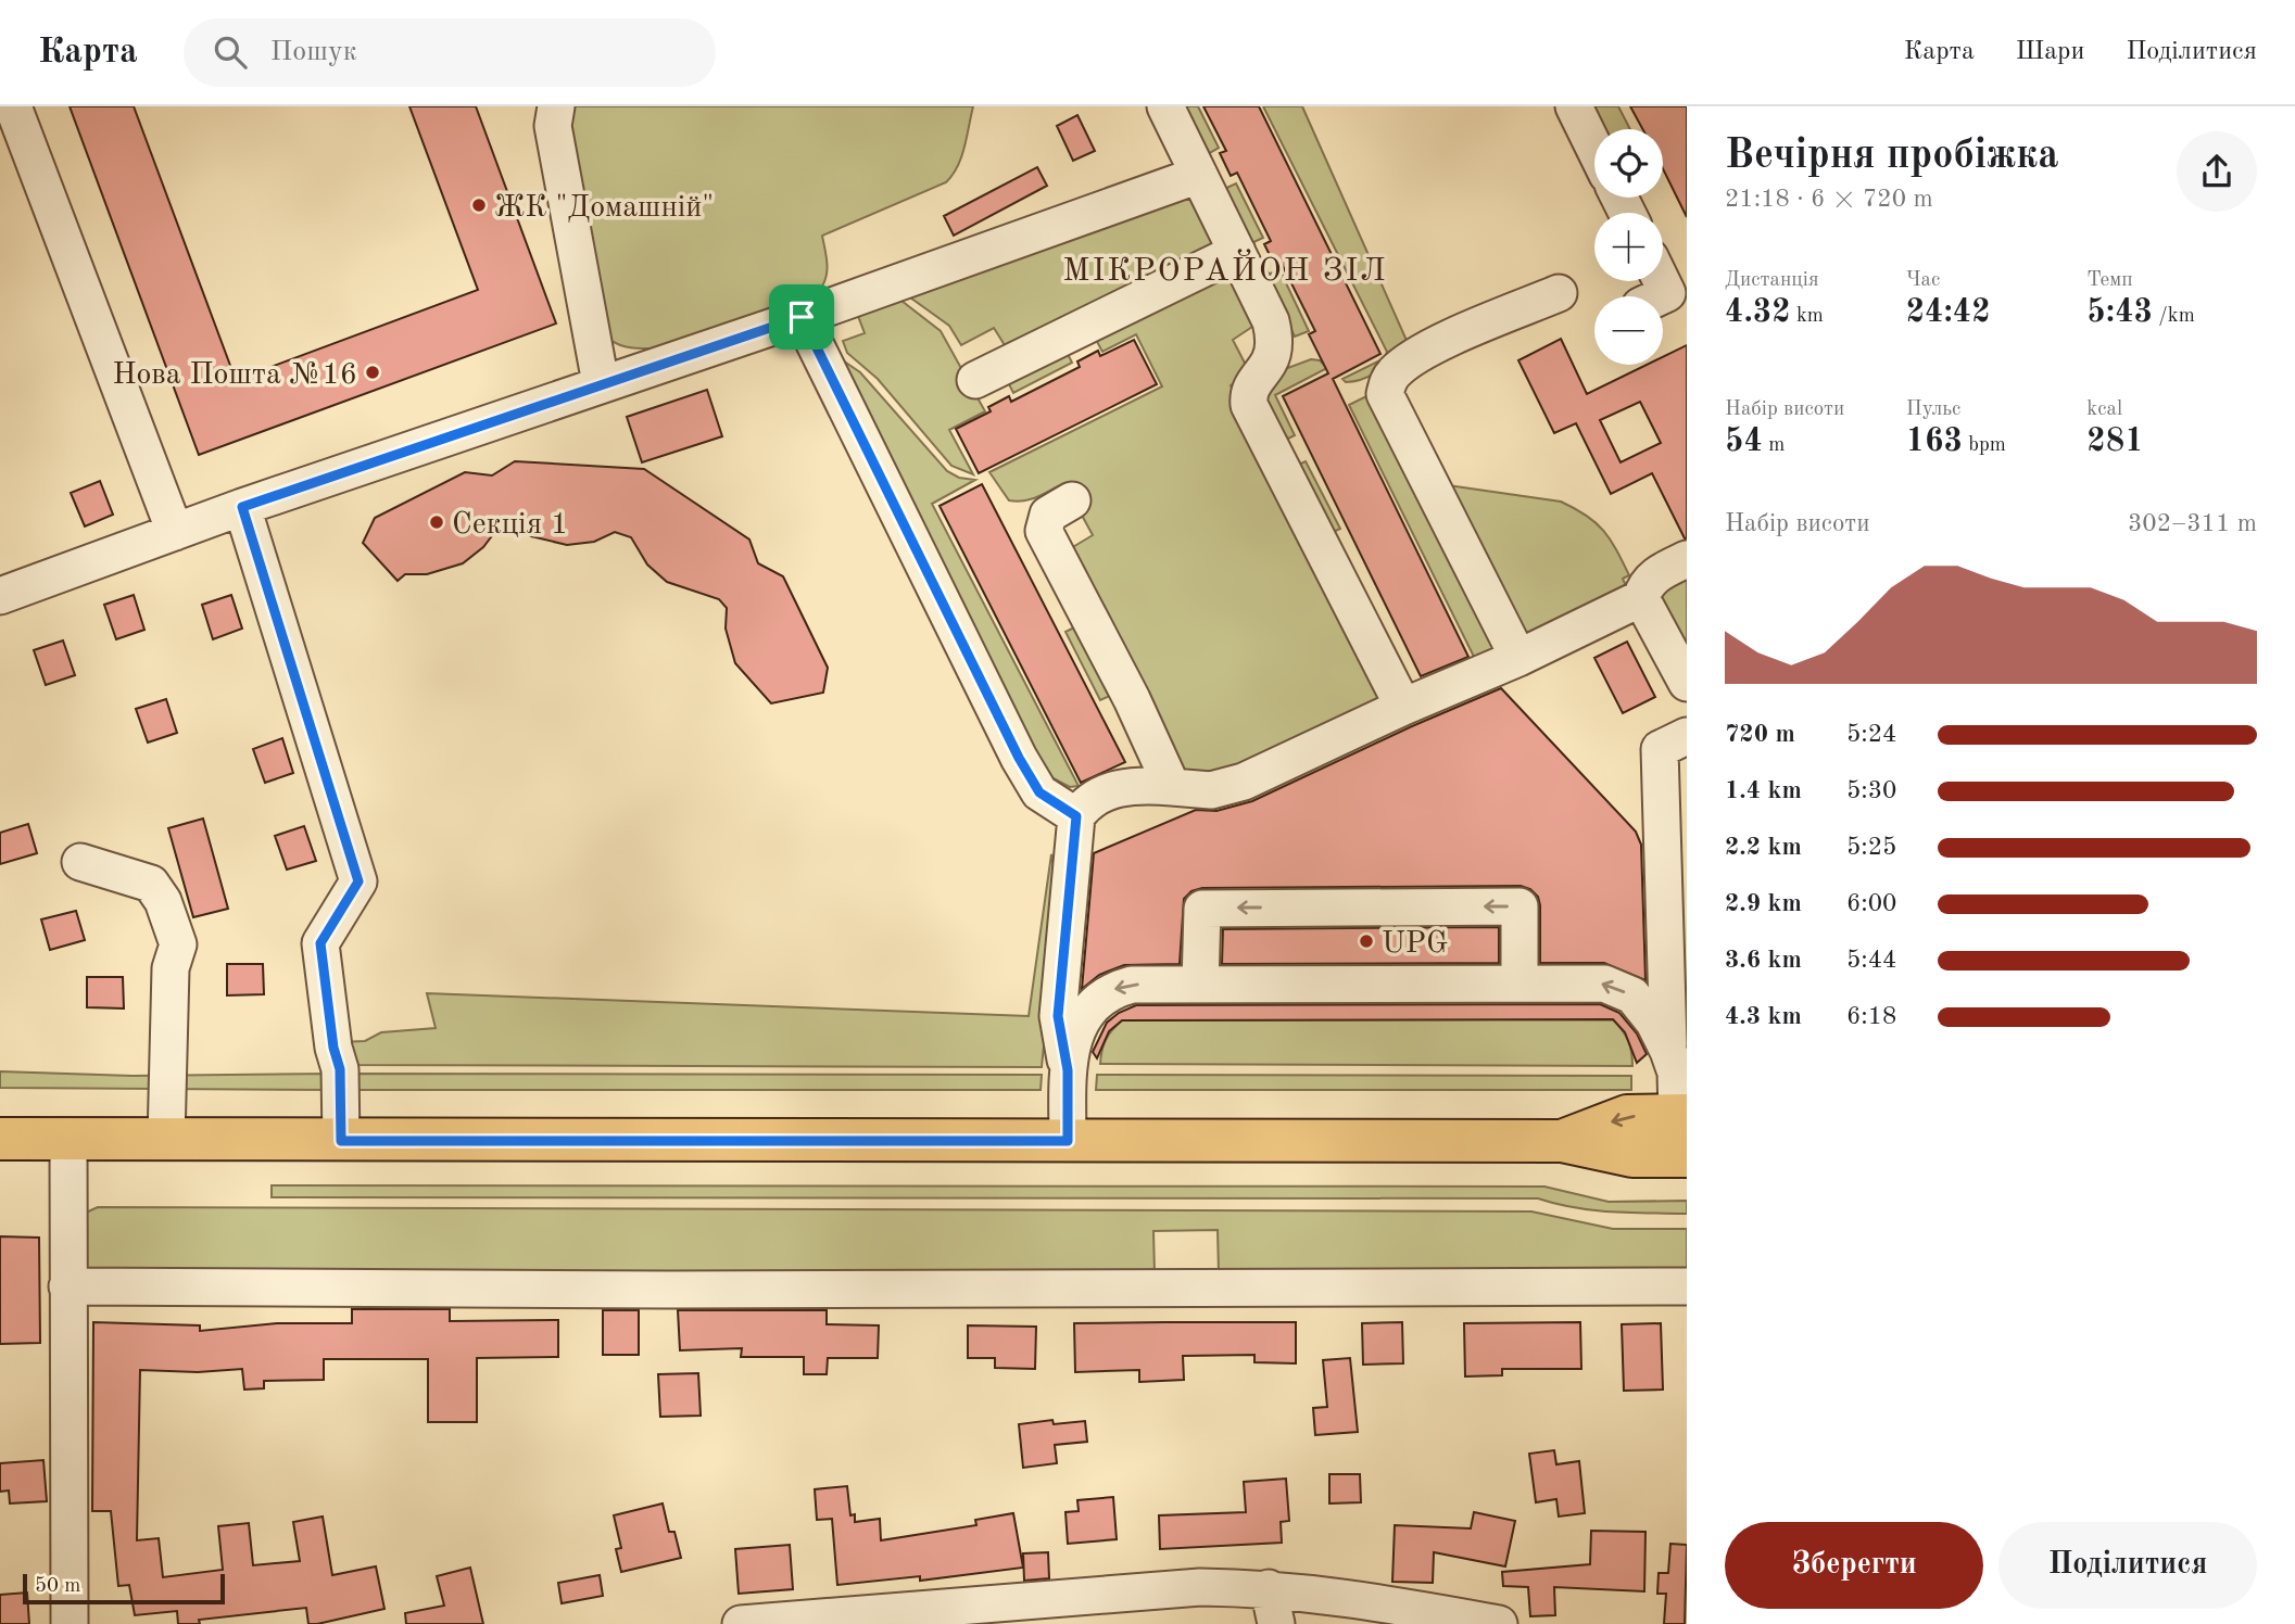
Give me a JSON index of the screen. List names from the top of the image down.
{
  "districts": ["МІКРОРАЙОН ЗІЛ"],
  "places": [
    "ЖК \"Домашній\"",
    "Нова Пошта №16",
    "Секція 1",
    "UPG"
  ],
  "scale_bar": "50 m",
  "page": {
    "header": "Карта",
    "search": "Пошук",
    "nav": ["Карта", "Шари", "Поділитися"],
    "heading": ["Вечірня пробіжка", "21:18 · 6 × 720 m"],
    "map_buttons": ["+", "−"],
    "stats": [
      ["Дистанція", "4.32 km"],
      ["Час", "24:42"],
      ["Темп", "5:43 /km"],
      ["Набір висоти", "54 m"],
      ["Пульс", "163 bpm"],
      ["kcal", "281"]
    ],
    "chart": ["Набір висоти", "302–311 m"],
    "list": [
      {
        "name": "720 m",
        "note": "5:24"
      },
      {
        "name": "1.4 km",
        "note": "5:30"
      },
      {
        "name": "2.2 km",
        "note": "5:25"
      },
      {
        "name": "2.9 km",
        "note": "6:00"
      },
      {
        "name": "3.6 km",
        "note": "5:44"
      },
      {
        "name": "4.3 km",
        "note": "6:18"
      }
    ],
    "buttons": ["Зберегти", "Поділитися"],
    "scale": "50 m"
  }
}
